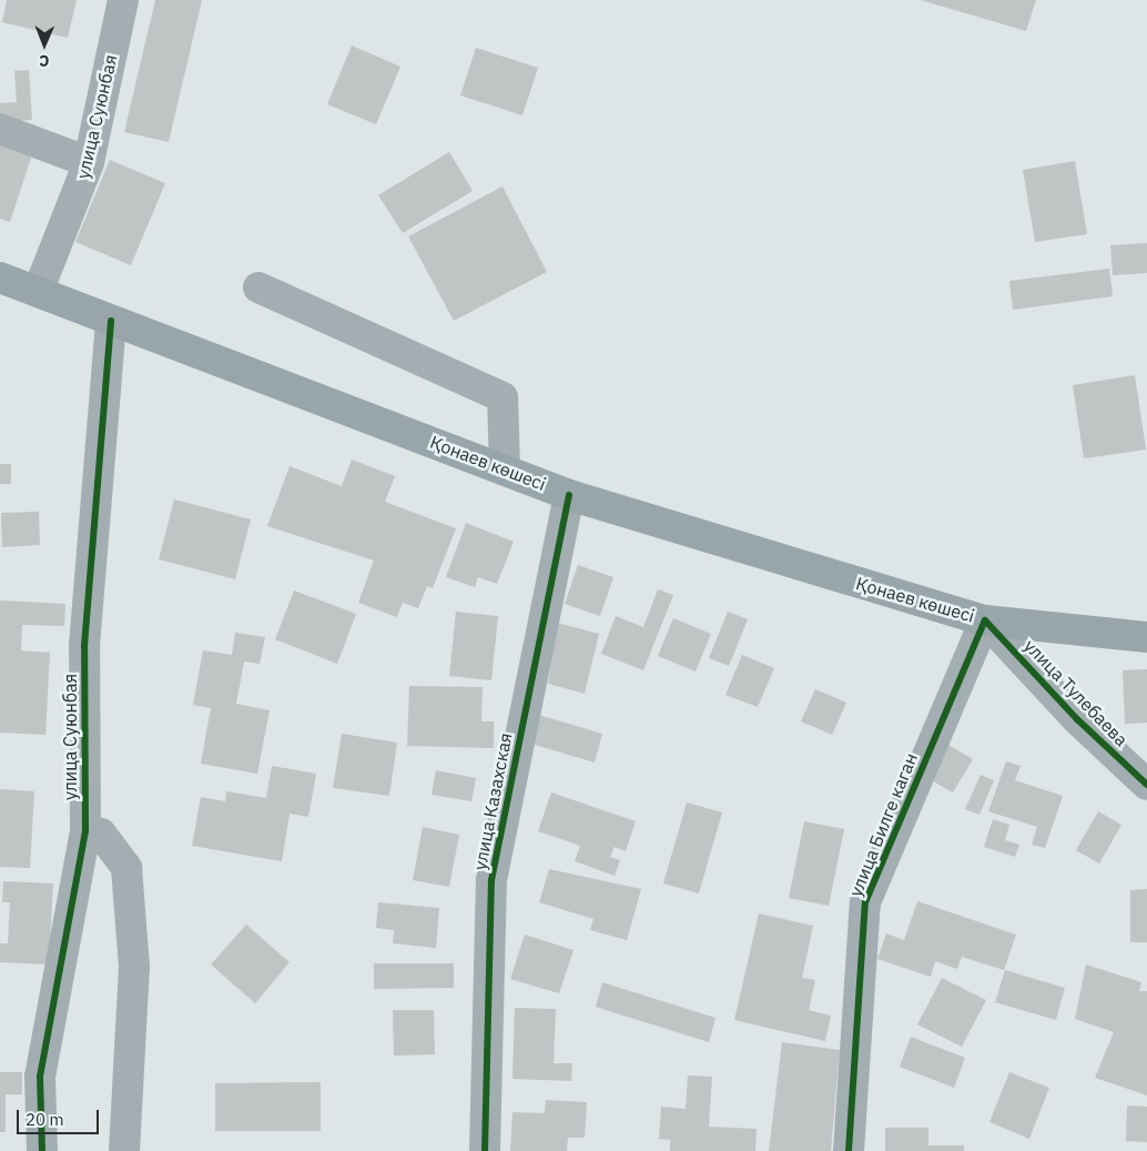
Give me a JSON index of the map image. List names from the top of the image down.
{
  "streets": {
    "main road": ["Қонаев көшесі"],
    "street": [
      "улица Суюнбая",
      "улица Тулебаева",
      "улица Казахская",
      "улица Билге каган"
    ]
  },
  "crossings": [
    ["улица Суюнбая", "Қонаев көшесі"],
    ["Қонаев көшесі", "улица Тулебаева"],
    ["Қонаев көшесі", "улица Казахская"],
    ["Қонаев көшесі", "улица Билге каган"],
    ["улица Тулебаева", "улица Билге каган"]
  ],
  "scale_bar": "20 m",
  "north": "bottom"
}
